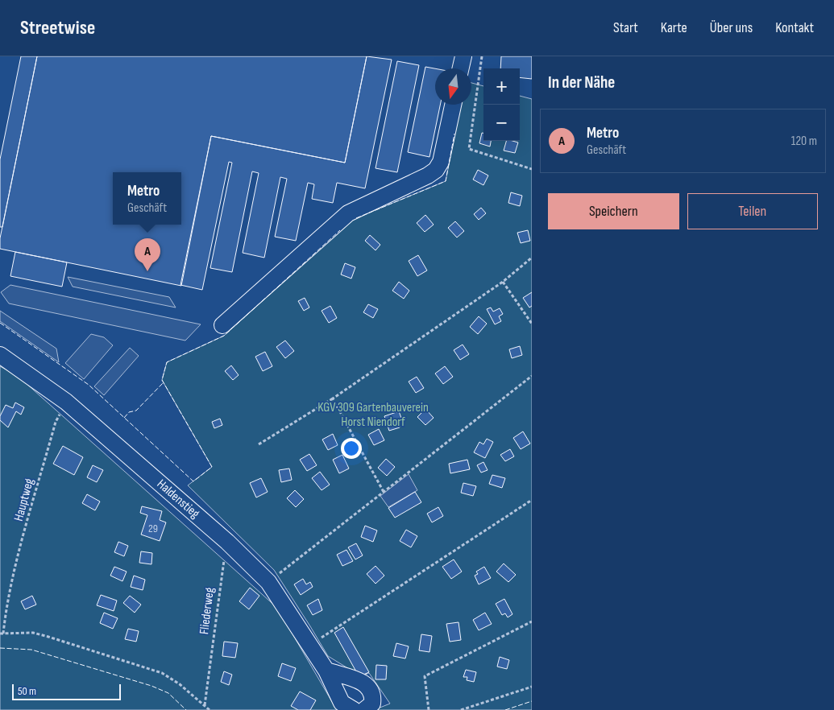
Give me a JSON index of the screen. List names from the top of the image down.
{
  "streets": {
    "street": ["Haldenstieg"],
    "path": ["Hauptweg", "Fliederweg"]
  },
  "crossings": [
    ["Haldenstieg", "Hauptweg"],
    ["Haldenstieg", "Fliederweg"]
  ],
  "parks": ["KGV 309 Gartenbauverein Horst Niendorf"],
  "house_numbers": ["29"],
  "scale_bar": "50 m",
  "north": "bottom",
  "page": {
    "header": "Streetwise",
    "nav": [
      "Start",
      "Karte",
      "Über uns",
      "Kontakt"
    ],
    "heading": "In der Nähe",
    "map_buttons": ["+", "−"],
    "list": [
      {
        "mark": "A",
        "name": "Metro",
        "note": "Geschäft",
        "value": "120 m"
      }
    ],
    "popup": ["Metro", "Geschäft"],
    "buttons": ["Speichern", "Teilen"],
    "pins": "A",
    "scale": "50 m"
  }
}
